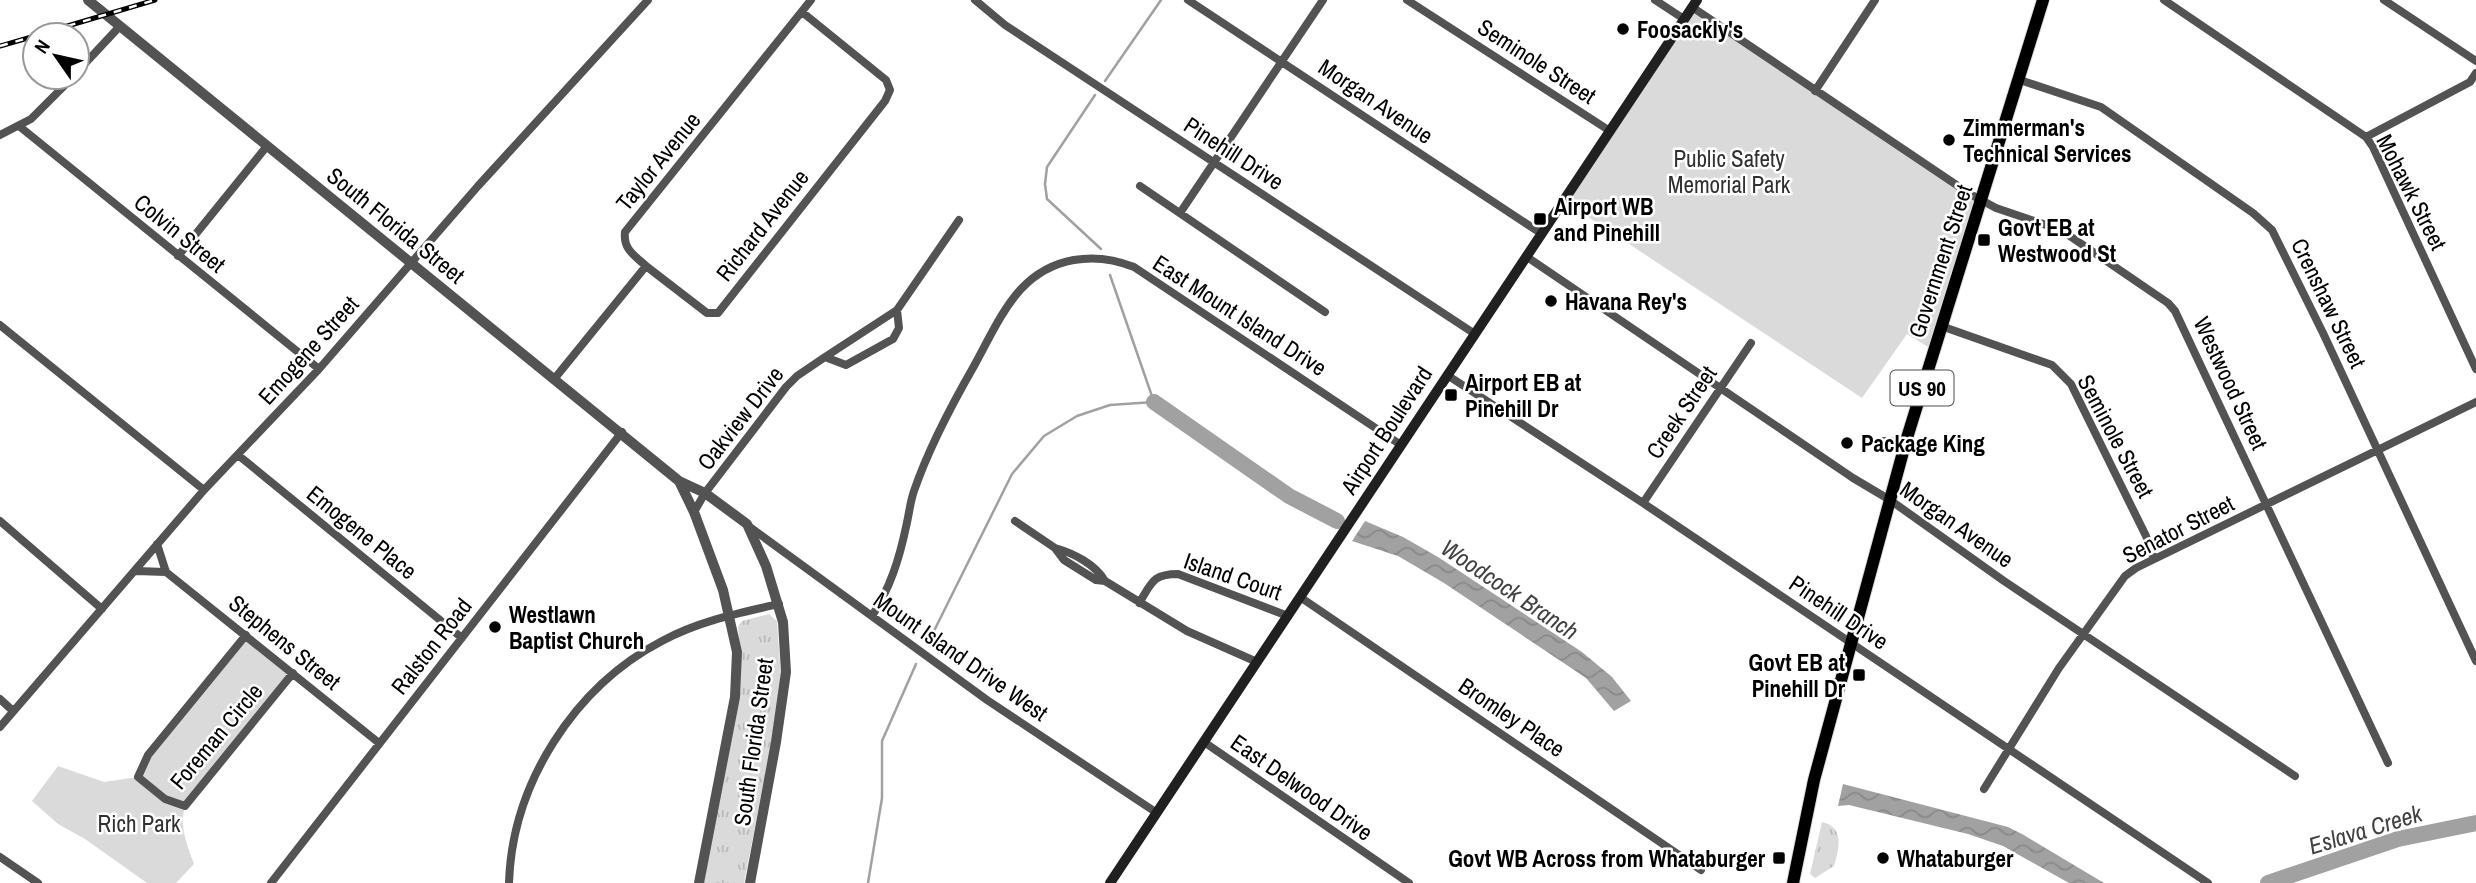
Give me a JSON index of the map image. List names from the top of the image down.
{
  "streets": {
    "main road": ["Government Street", "US 90", "Airport Boulevard"],
    "street": [
      "Seminole Street",
      "Morgan Avenue",
      "Pinehill Drive",
      "Taylor Avenue",
      "Mohawk Street",
      "South Florida Street",
      "Richard Avenue",
      "Colvin Street",
      "Crenshaw Street",
      "East Mount Island Drive",
      "Emogene Street",
      "Westwood Street",
      "Creek Street",
      "Oakview Drive",
      "Senator Street",
      "Emogene Place",
      "Island Court",
      "Stephens Street",
      "Ralston Road",
      "Mount Island Drive West",
      "Bromley Place",
      "Foreman Circle",
      "East Delwood Drive"
    ]
  },
  "crossings": [
    ["Seminole Street", "Government Street"],
    ["Seminole Street", "Airport Boulevard"],
    ["Seminole Street", "Senator Street"],
    ["Morgan Avenue", "Government Street"],
    ["Morgan Avenue", "Creek Street"],
    ["Morgan Avenue", "Airport Boulevard"],
    ["Morgan Avenue", "Senator Street"],
    ["Pinehill Drive", "Government Street"],
    ["Pinehill Drive", "Creek Street"],
    ["Pinehill Drive", "Airport Boulevard"],
    ["Pinehill Drive", "Senator Street"],
    ["Taylor Avenue", "Richard Avenue"],
    ["South Florida Street", "Emogene Street"],
    ["South Florida Street", "Oakview Drive"],
    ["South Florida Street", "Ralston Road"],
    ["South Florida Street", "Mount Island Drive West"],
    ["Colvin Street", "Emogene Street"],
    ["Government Street", "Crenshaw Street"],
    ["Government Street", "Westwood Street"],
    ["Crenshaw Street", "Senator Street"],
    ["East Mount Island Drive", "Airport Boulevard"],
    ["East Mount Island Drive", "Mount Island Drive West"],
    ["Emogene Street", "Emogene Place"],
    ["Westwood Street", "Airport Boulevard"],
    ["Westwood Street", "Senator Street"],
    ["Airport Boulevard", "Island Court"],
    ["Airport Boulevard", "Mount Island Drive West"],
    ["Airport Boulevard", "Bromley Place"],
    ["Airport Boulevard", "East Delwood Drive"],
    ["Emogene Place", "Ralston Road"],
    ["Stephens Street", "Ralston Road"],
    ["Stephens Street", "Foreman Circle"]
  ],
  "water": ["Woodcock Branch", "Eslava Creek"],
  "parks": ["Public Safety Memorial Park", "Rich Park"],
  "places": {
    "other": [
      "Foosackly's",
      "Zimmerman's Technical Services",
      "Havana Rey's",
      "Package King",
      "Westlawn Baptist Church",
      "Whataburger"
    ],
    "transit": [
      "Airport WB and Pinehill",
      "Govt EB at Westwood St",
      "Airport EB at Pinehill Dr",
      "Govt EB at Pinehill Dr",
      "Govt WB Across from Whataburger"
    ]
  },
  "north": "top left"
}
